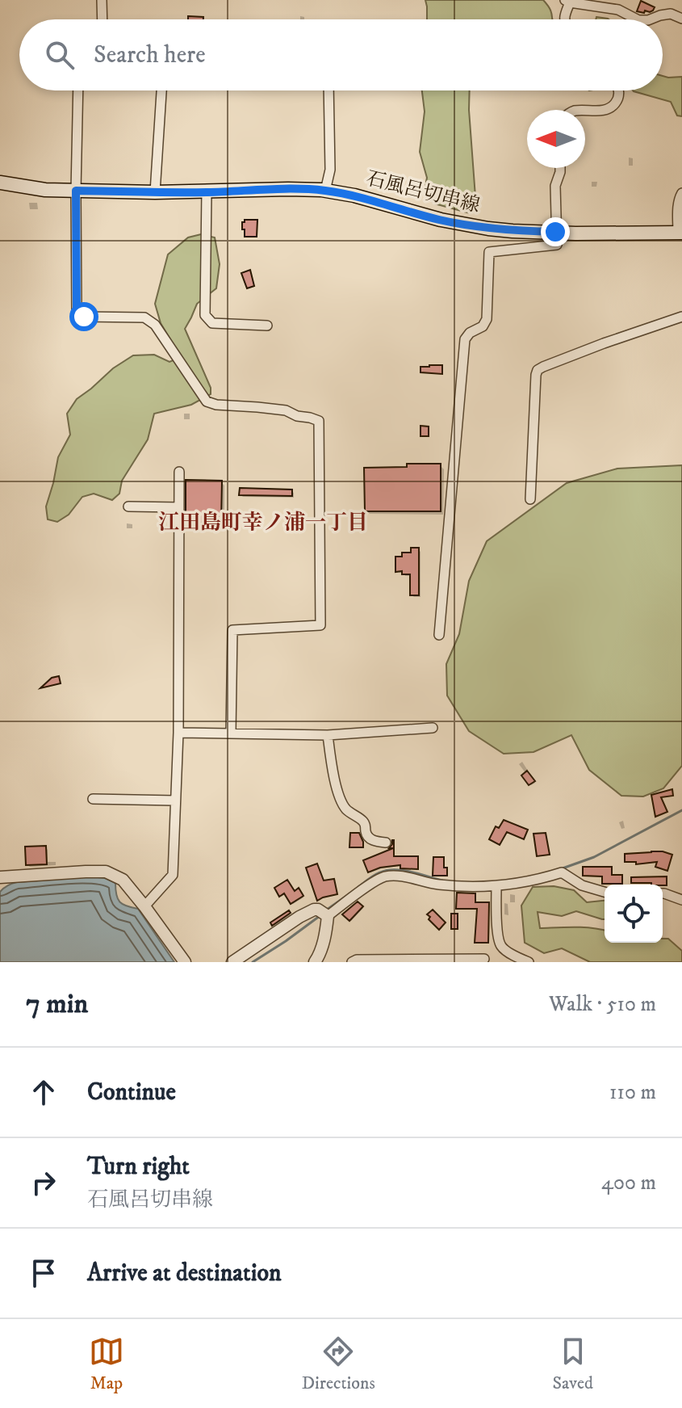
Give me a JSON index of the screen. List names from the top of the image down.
{
  "streets": {
    "main road": ["石風呂切串線"]
  },
  "districts": ["江田島町幸ノ浦一丁目"],
  "north": "left",
  "page": {
    "search": "Search here",
    "heading": ["7 min", "Walk · 510 m"],
    "list": [
      ["Continue", "110 m"],
      ["Turn right", "石風呂切串線", "400 m"],
      "Arrive at destination"
    ],
    "nav": ["Map", "Directions", "Saved"]
  }
}
